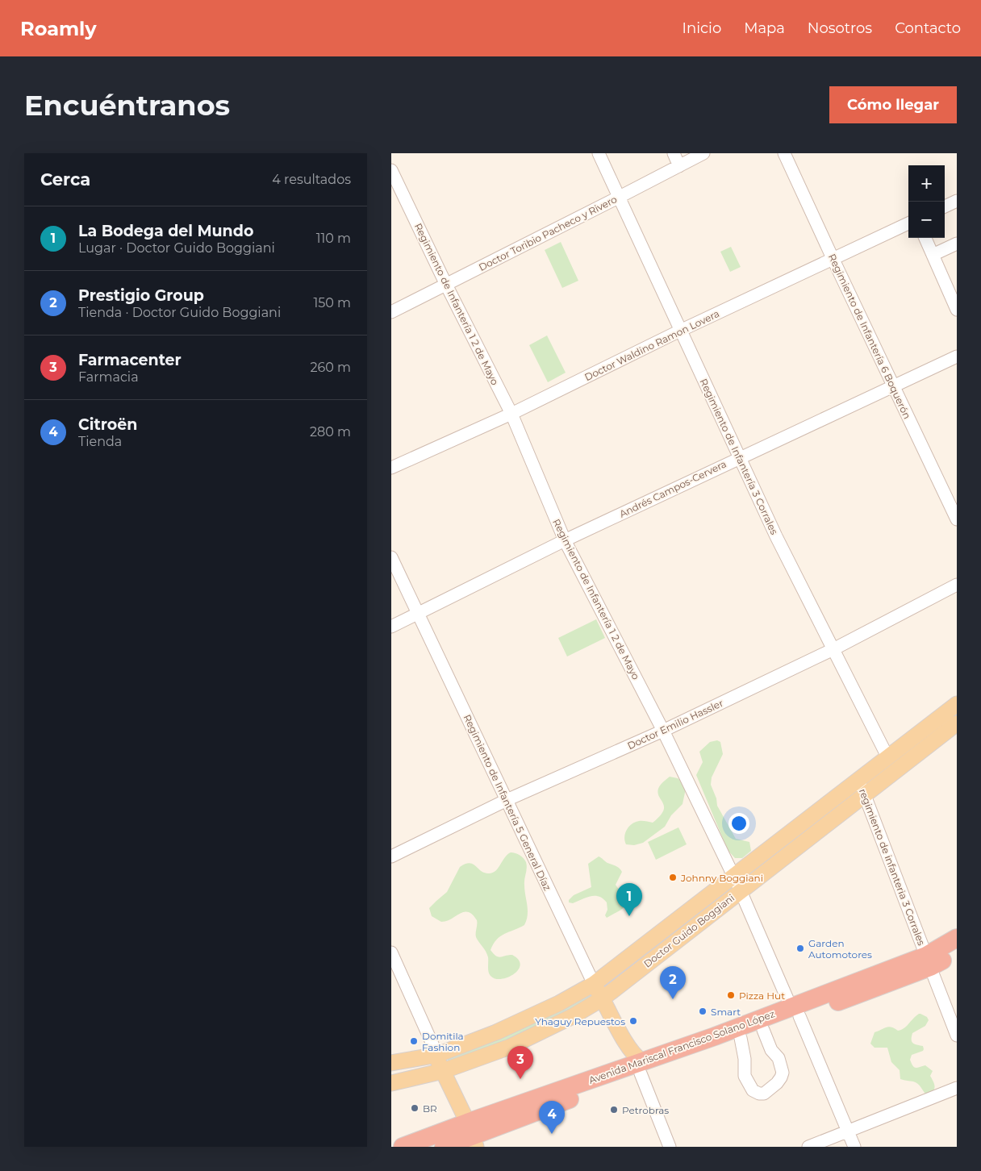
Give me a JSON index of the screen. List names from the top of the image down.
{
  "streets": {
    "highway": ["Avenida Mariscal Francisco Solano López"],
    "main road": ["Regimiento de Infantería 5 General Díaz", "Doctor Guido Boggiani"],
    "street": [
      "Doctor Toribio Pacheco y Rivero",
      "Regimiento de Infantería 1 2 de Mayo",
      "Regimiento de Infantería 6 Boquerón",
      "Doctor Waldino Ramon Lovera",
      "Regimiento de Infantería 3 Corrales",
      "Andrés Campos-Cervera",
      "Doctor Emilio Hassler",
      "regimiento de infanteria 3 Corrales"
    ]
  },
  "crossings": [
    ["Doctor Toribio Pacheco y Rivero", "Regimiento de Infantería 1 2 de Mayo"],
    ["Doctor Toribio Pacheco y Rivero", "Regimiento de Infantería 3 Corrales"],
    ["Regimiento de Infantería 1 2 de Mayo", "Doctor Waldino Ramon Lovera"],
    ["Regimiento de Infantería 1 2 de Mayo", "Andrés Campos-Cervera"],
    ["Regimiento de Infantería 1 2 de Mayo", "Doctor Emilio Hassler"],
    ["Regimiento de Infantería 1 2 de Mayo", "Doctor Guido Boggiani"],
    ["Regimiento de Infantería 1 2 de Mayo", "Avenida Mariscal Francisco Solano López"],
    ["Regimiento de Infantería 6 Boquerón", "Doctor Waldino Ramon Lovera"],
    ["Regimiento de Infantería 6 Boquerón", "Andrés Campos-Cervera"],
    ["Doctor Waldino Ramon Lovera", "Regimiento de Infantería 3 Corrales"],
    ["Regimiento de Infantería 3 Corrales", "Andrés Campos-Cervera"],
    ["Regimiento de Infantería 3 Corrales", "Doctor Emilio Hassler"],
    ["Regimiento de Infantería 3 Corrales", "Doctor Guido Boggiani"],
    ["Andrés Campos-Cervera", "Regimiento de Infantería 5 General Díaz"],
    ["Doctor Emilio Hassler", "Regimiento de Infantería 5 General Díaz"],
    ["Regimiento de Infantería 5 General Díaz", "Doctor Guido Boggiani"],
    ["Regimiento de Infantería 5 General Díaz", "Avenida Mariscal Francisco Solano López"],
    ["regimiento de infanteria 3 Corrales", "Doctor Guido Boggiani"],
    ["regimiento de infanteria 3 Corrales", "Avenida Mariscal Francisco Solano López"]
  ],
  "places": [
    "Johnny Boggiani",
    "Garden Automotores",
    "Pizza Hut",
    "Smart",
    "Yhaguy Repuestos",
    "Domitila Fashion",
    "BR",
    "Petrobras"
  ],
  "page": {
    "header": "Roamly",
    "nav": [
      "Inicio",
      "Mapa",
      "Nosotros",
      "Contacto"
    ],
    "buttons": "Cómo llegar",
    "title": "Encuéntranos",
    "heading": ["Cerca", "4 resultados"],
    "map_buttons": ["+", "−"],
    "list": [
      {
        "mark": "1",
        "name": "La Bodega del Mundo",
        "note": "Lugar · Doctor Guido Boggiani",
        "value": "110 m"
      },
      {
        "mark": "2",
        "name": "Prestigio Group",
        "note": "Tienda · Doctor Guido Boggiani",
        "value": "150 m"
      },
      {
        "mark": "3",
        "name": "Farmacenter",
        "note": "Farmacia",
        "value": "260 m"
      },
      {
        "mark": "4",
        "name": "Citroën",
        "note": "Tienda",
        "value": "280 m"
      }
    ],
    "pins": [
      "1",
      "2",
      "3",
      "4"
    ]
  }
}
